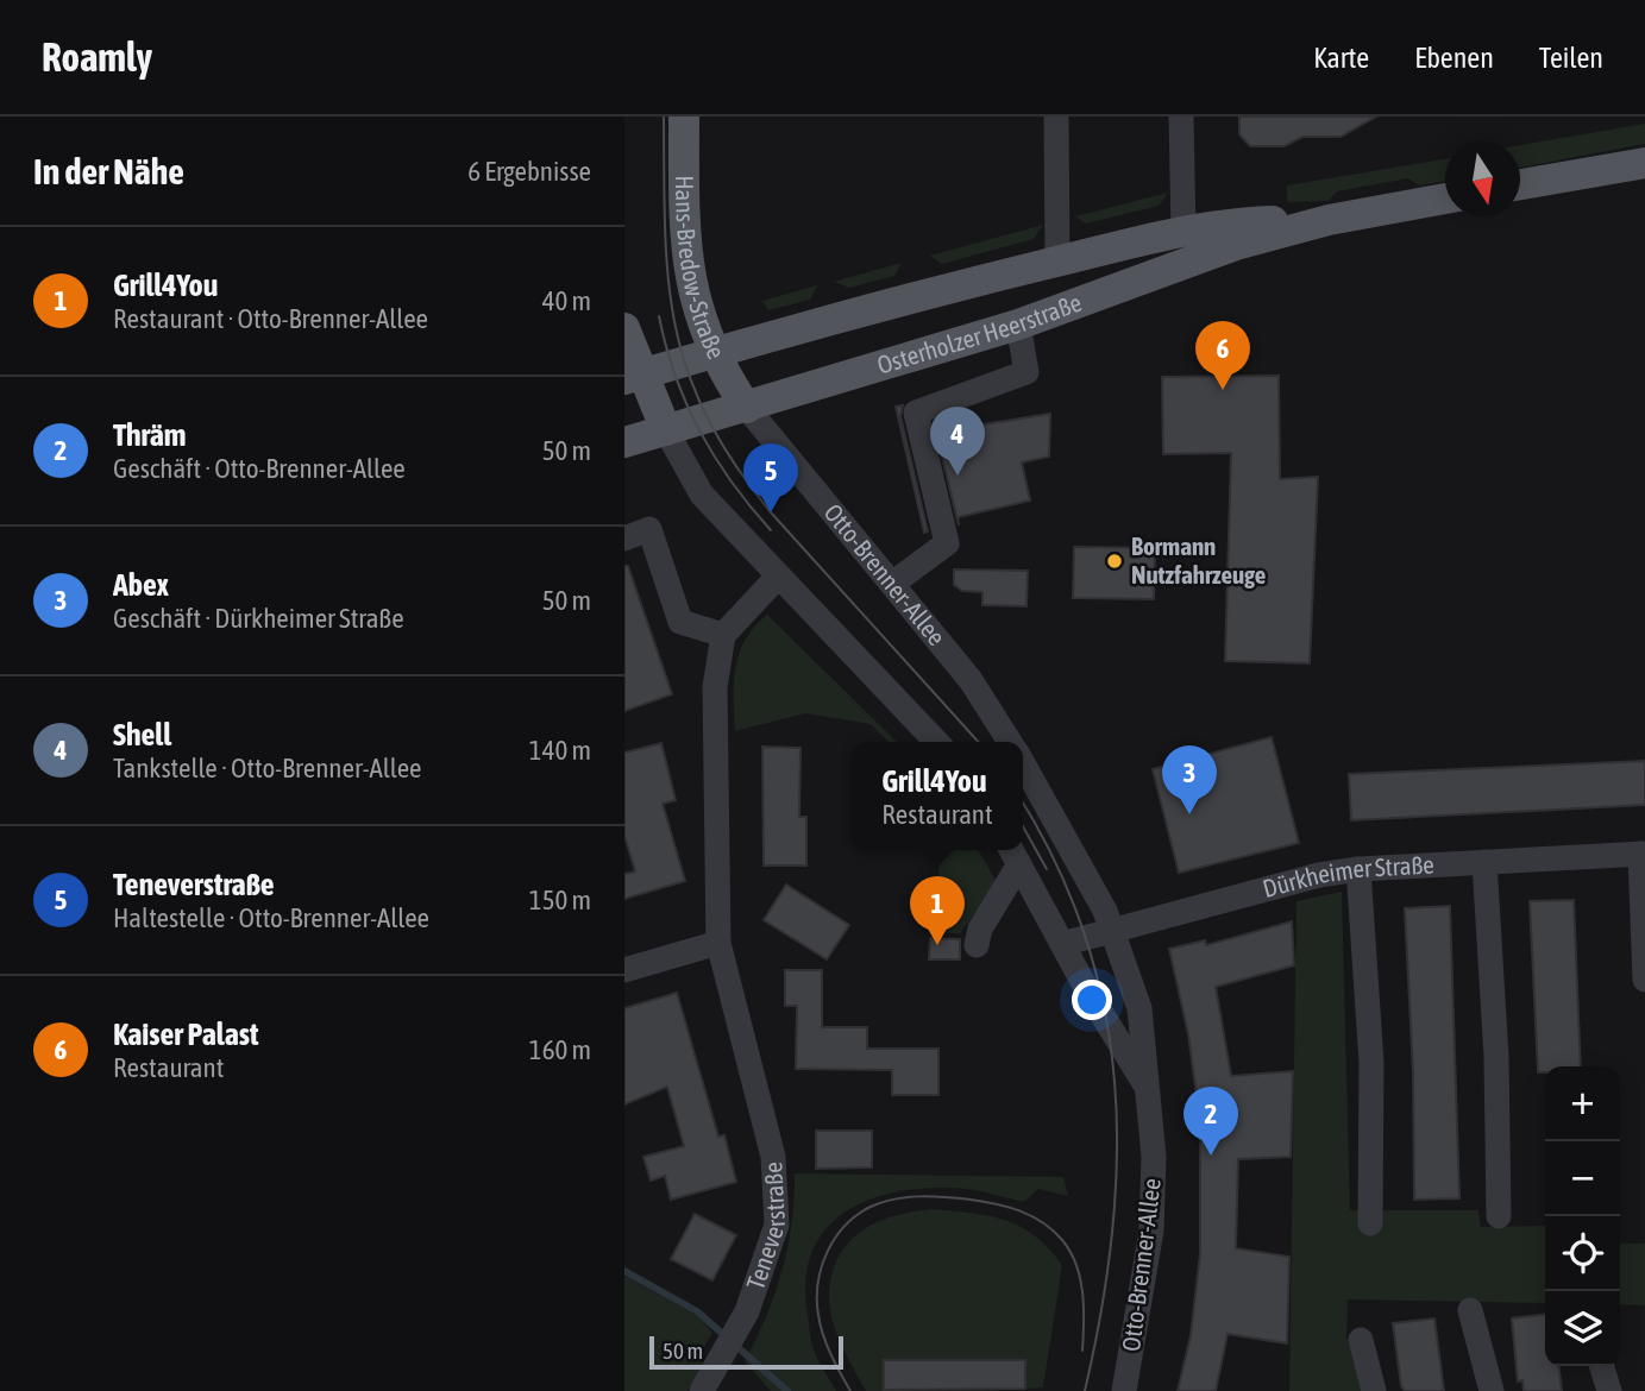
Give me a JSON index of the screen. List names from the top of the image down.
{
  "streets": {
    "main road": ["Hans-Bredow-Straße", "Osterholzer Heerstraße"],
    "street": ["Otto-Brenner-Allee", "Dürkheimer Straße", "Teneverstraße"]
  },
  "crossings": [
    ["Hans-Bredow-Straße", "Osterholzer Heerstraße"],
    ["Hans-Bredow-Straße", "Otto-Brenner-Allee"],
    ["Osterholzer Heerstraße", "Otto-Brenner-Allee"],
    ["Otto-Brenner-Allee", "Dürkheimer Straße"]
  ],
  "places": ["Bormann Nutzfahrzeuge"],
  "scale_bar": "50 m",
  "north": "bottom",
  "page": {
    "header": "Roamly",
    "nav": ["Karte", "Ebenen", "Teilen"],
    "heading": ["In der Nähe", "6 Ergebnisse"],
    "list": [
      {
        "mark": "1",
        "name": "Grill4You",
        "note": "Restaurant · Otto-Brenner-Allee",
        "value": "40 m"
      },
      {
        "mark": "2",
        "name": "Thräm",
        "note": "Geschäft · Otto-Brenner-Allee",
        "value": "50 m"
      },
      {
        "mark": "3",
        "name": "Abex",
        "note": "Geschäft · Dürkheimer Straße",
        "value": "50 m"
      },
      {
        "mark": "4",
        "name": "Shell",
        "note": "Tankstelle · Otto-Brenner-Allee",
        "value": "140 m"
      },
      {
        "mark": "5",
        "name": "Teneverstraße",
        "note": "Haltestelle · Otto-Brenner-Allee",
        "value": "150 m"
      },
      {
        "mark": "6",
        "name": "Kaiser Palast",
        "note": "Restaurant",
        "value": "160 m"
      }
    ],
    "pins": [
      "6",
      "4",
      "5",
      "3",
      "1",
      "2"
    ],
    "popup": ["Grill4You", "Restaurant"],
    "map_buttons": ["+", "−"],
    "scale": "50 m"
  }
}
